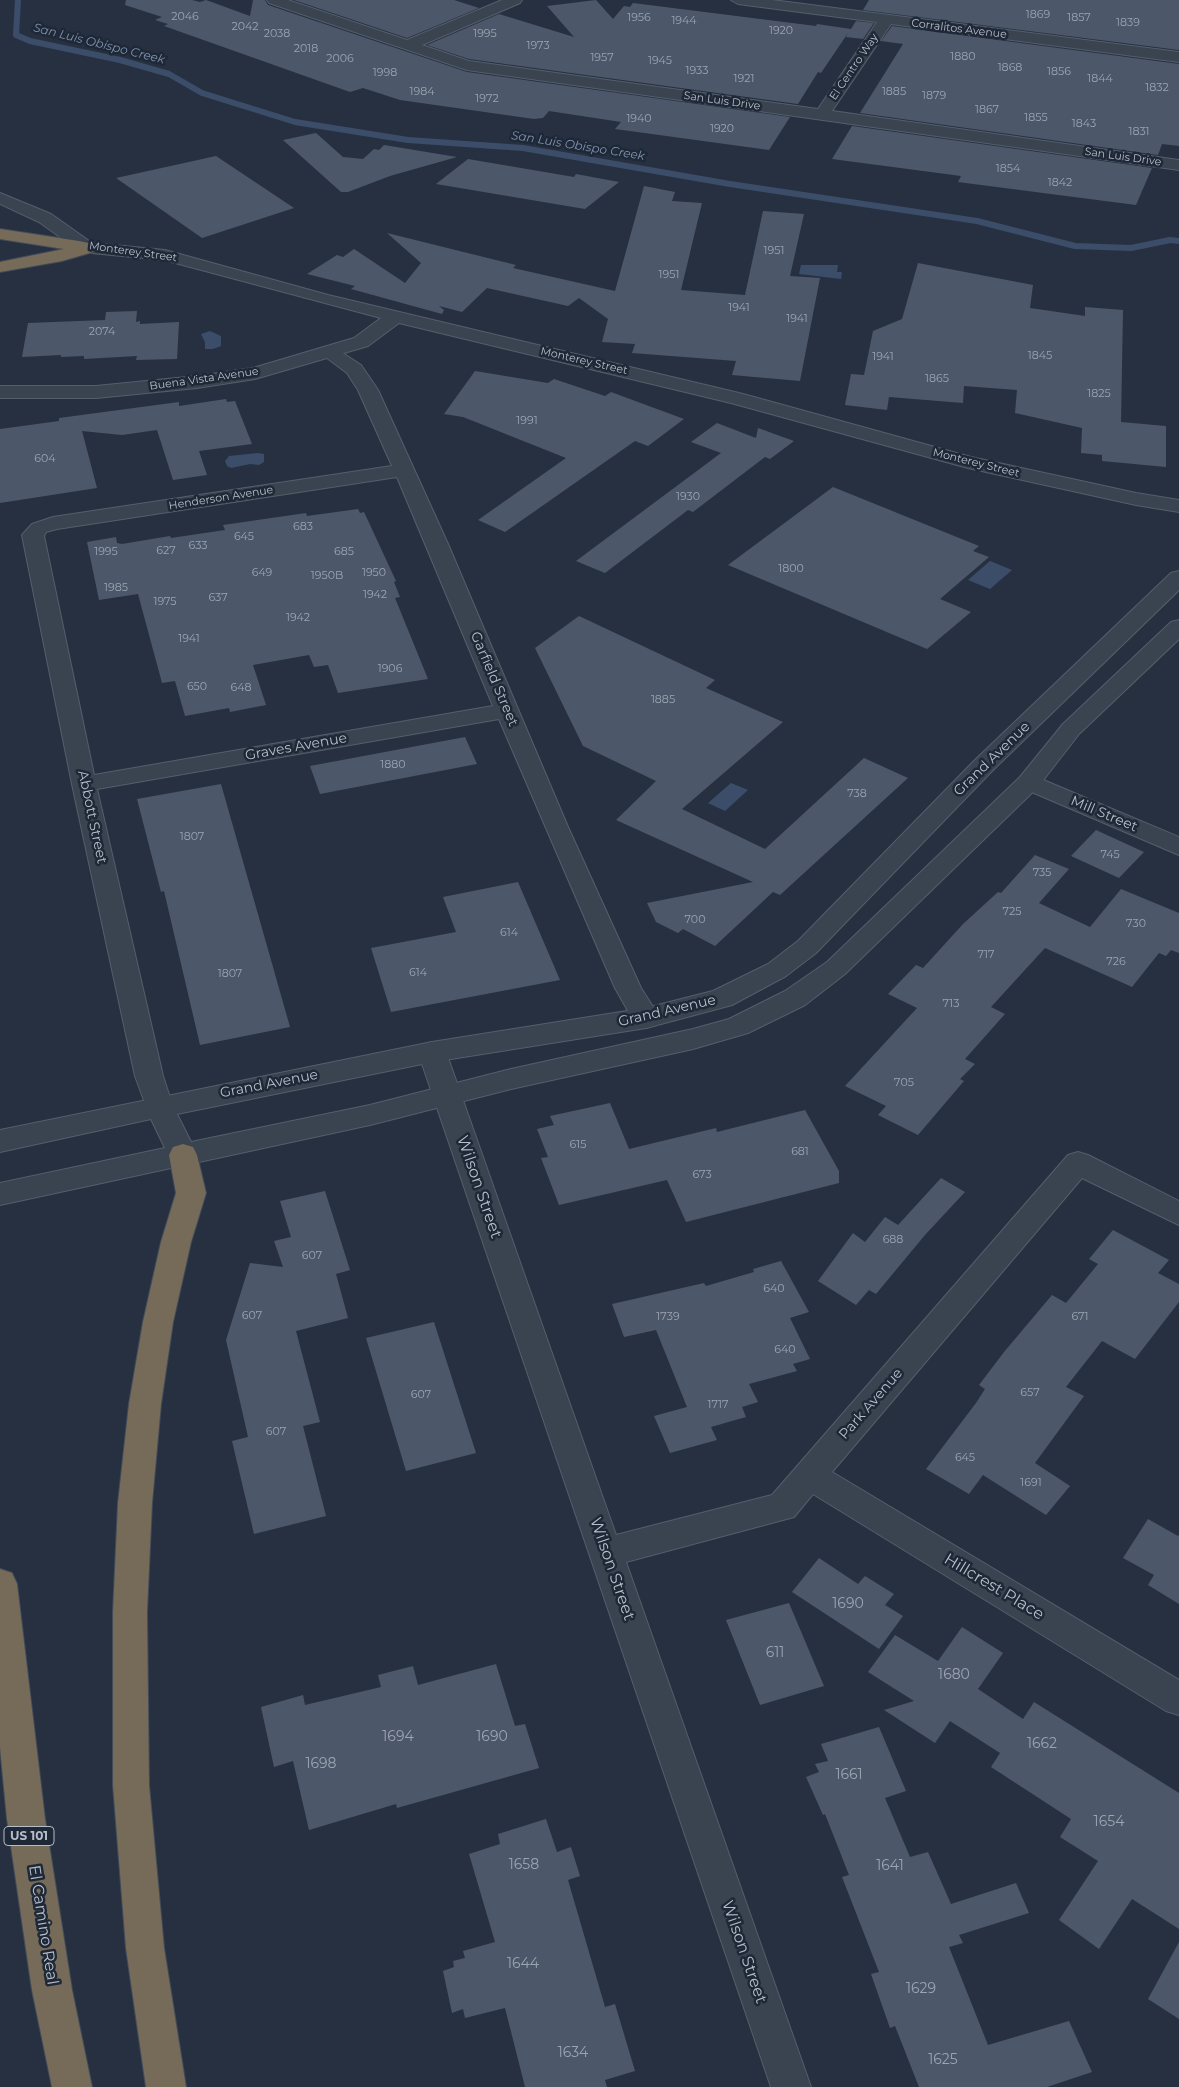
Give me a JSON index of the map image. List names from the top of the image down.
{
  "streets": {
    "highway": ["US 101", "El Camino Real"],
    "street": [
      "Corralitos Avenue",
      "El Centro Way",
      "San Luis Drive",
      "Monterey Street",
      "Buena Vista Avenue",
      "Henderson Avenue",
      "Garfield Street",
      "Graves Avenue",
      "Grand Avenue",
      "Mill Street",
      "Abbott Street",
      "Wilson Street",
      "Park Avenue",
      "Hillcrest Place"
    ]
  },
  "crossings": [
    ["Corralitos Avenue", "El Centro Way"],
    ["El Centro Way", "San Luis Drive"],
    ["Monterey Street", "Buena Vista Avenue"],
    ["Buena Vista Avenue", "Garfield Street"],
    ["Henderson Avenue", "Garfield Street"],
    ["Henderson Avenue", "Abbott Street"],
    ["Garfield Street", "Graves Avenue"],
    ["Garfield Street", "Grand Avenue"],
    ["Graves Avenue", "Abbott Street"],
    ["Grand Avenue", "Mill Street"],
    ["Grand Avenue", "Abbott Street"],
    ["Grand Avenue", "Wilson Street"],
    ["Wilson Street", "Park Avenue"],
    ["Park Avenue", "Hillcrest Place"]
  ],
  "water": ["San Luis Obispo Creek"],
  "house_numbers": [
    "1869",
    "2046",
    "1956",
    "1857",
    "1944",
    "1839",
    "2042",
    "1920",
    "2038",
    "1995",
    "1973",
    "2018",
    "1880",
    "1957",
    "2006",
    "1945",
    "1868",
    "1933",
    "1856",
    "1998",
    "1921",
    "1844",
    "1832",
    "1984",
    "1885",
    "1879",
    "1972",
    "1867",
    "1855",
    "1940",
    "1843",
    "1920",
    "1831",
    "1854",
    "1842",
    "1951",
    "1951",
    "1941",
    "1941",
    "2074",
    "1845",
    "1941",
    "1865",
    "1825",
    "1991",
    "604",
    "1930",
    "683",
    "645",
    "633",
    "627",
    "1995",
    "685",
    "1800",
    "649",
    "1950",
    "1950B",
    "1985",
    "1942",
    "637",
    "1975",
    "1942",
    "1941",
    "1906",
    "650",
    "648",
    "1885",
    "1880",
    "738",
    "1807",
    "745",
    "735",
    "725",
    "700",
    "730",
    "614",
    "717",
    "726",
    "614",
    "1807",
    "713",
    "705",
    "615",
    "681",
    "673",
    "688",
    "607",
    "640",
    "607",
    "1739",
    "671",
    "640",
    "657",
    "607",
    "1717",
    "607",
    "645",
    "1691",
    "1690",
    "611",
    "1680",
    "1694",
    "1690",
    "1662",
    "1698",
    "1661",
    "1654",
    "1658",
    "1641",
    "1644",
    "1629",
    "1634",
    "1625"
  ]
}
